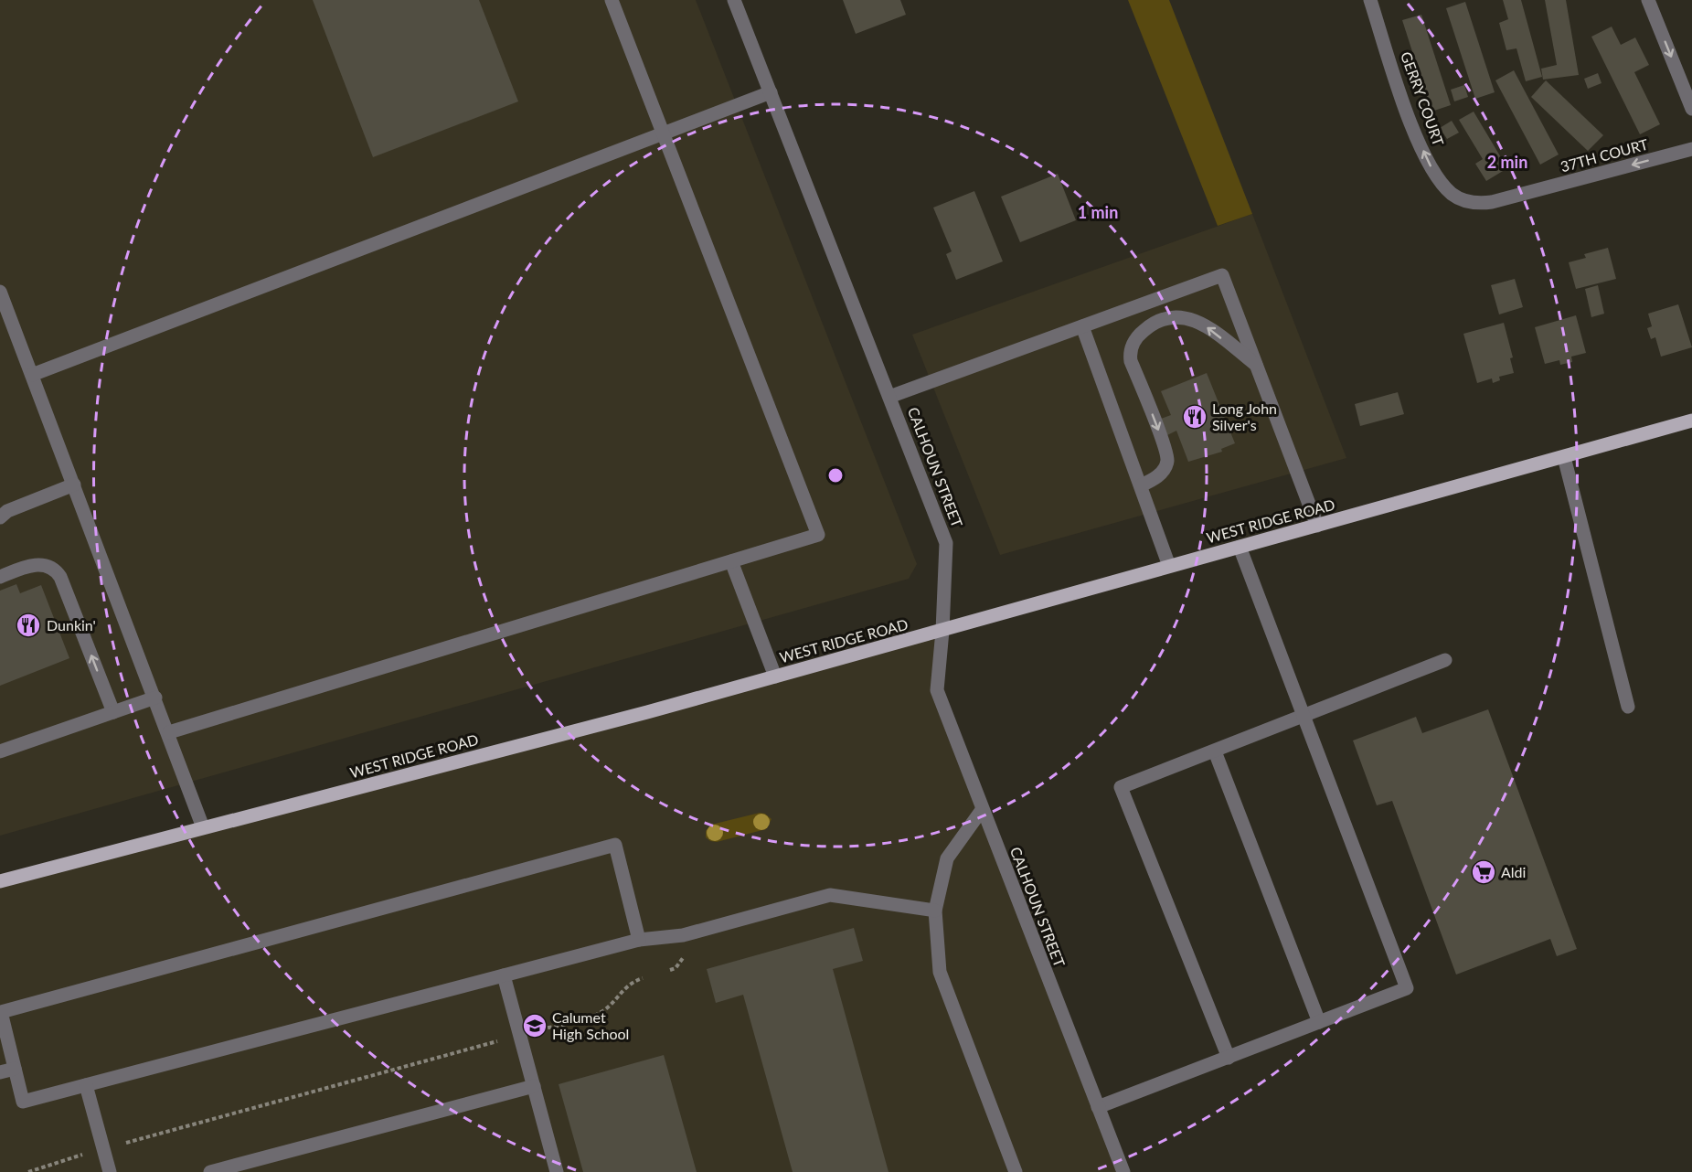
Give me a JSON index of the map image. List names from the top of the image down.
{
  "streets": {
    "main road": ["WEST RIDGE ROAD"],
    "street": ["GERRY COURT", "37TH COURT", "CALHOUN STREET"]
  },
  "crossings": [
    ["GERRY COURT", "37TH COURT"],
    ["CALHOUN STREET", "WEST RIDGE ROAD"]
  ],
  "one_way": ["GERRY COURT", "37TH COURT"],
  "places": {
    "restaurant": ["Long John Silver's", "Dunkin'"],
    "supermarket": ["Aldi"],
    "school or university": ["Calumet High School"]
  },
  "rings": ["2 min", "1 min"]
}
